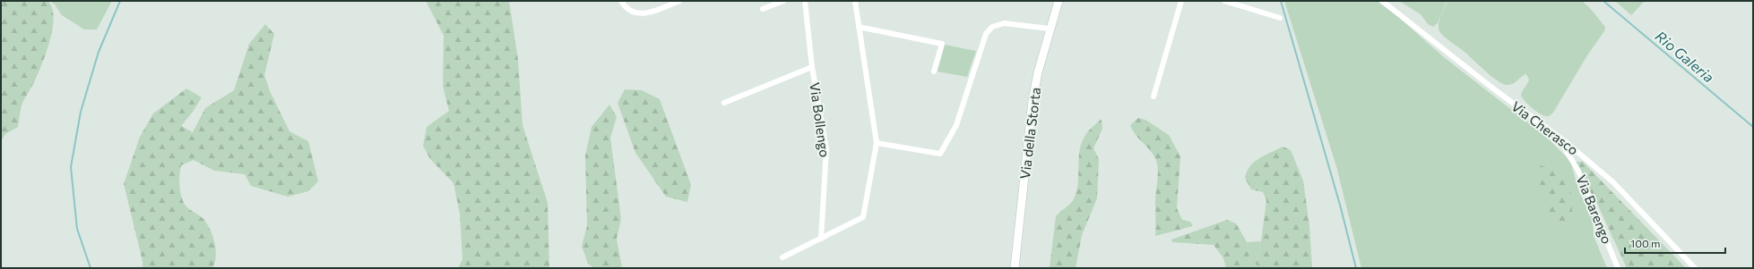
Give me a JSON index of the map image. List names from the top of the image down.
{
  "streets": {
    "main road": ["Via della Storta"],
    "street": ["Via Bollengo", "Via Cherasco", "Via Barengo"]
  },
  "crossings": [
    ["Via Cherasco", "Via Barengo"]
  ],
  "water": ["Rio Galeria"],
  "scale_bar": "100 m"
}
